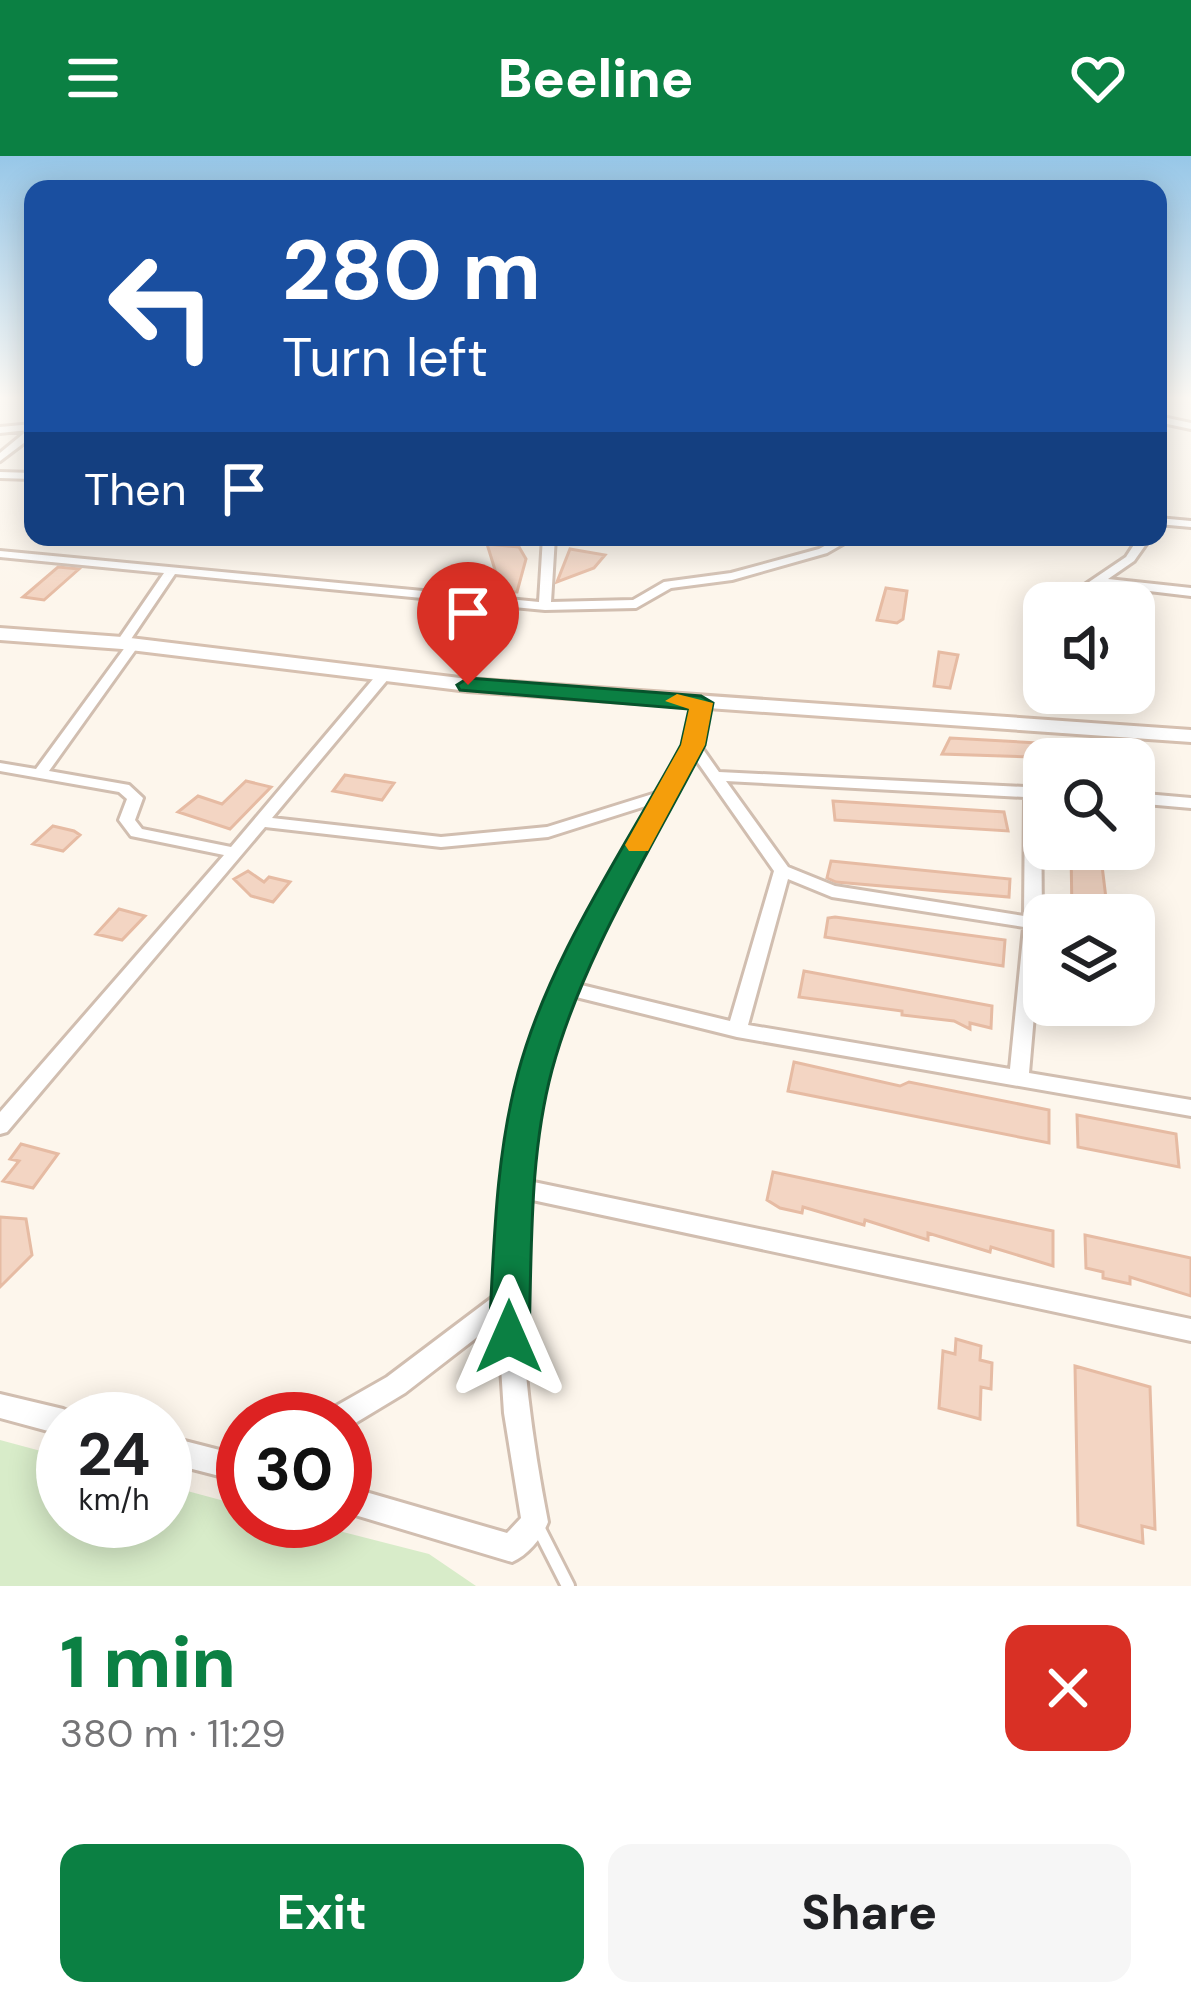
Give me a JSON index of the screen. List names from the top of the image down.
{
  "page": {
    "header": "Beeline",
    "turn": ["280 m", "Turn left"],
    "then": "Then",
    "speed": "24 km/h",
    "limit": "30",
    "heading": ["1 min", "380 m · 11:29"],
    "buttons": ["Exit", "Share"]
  }
}
